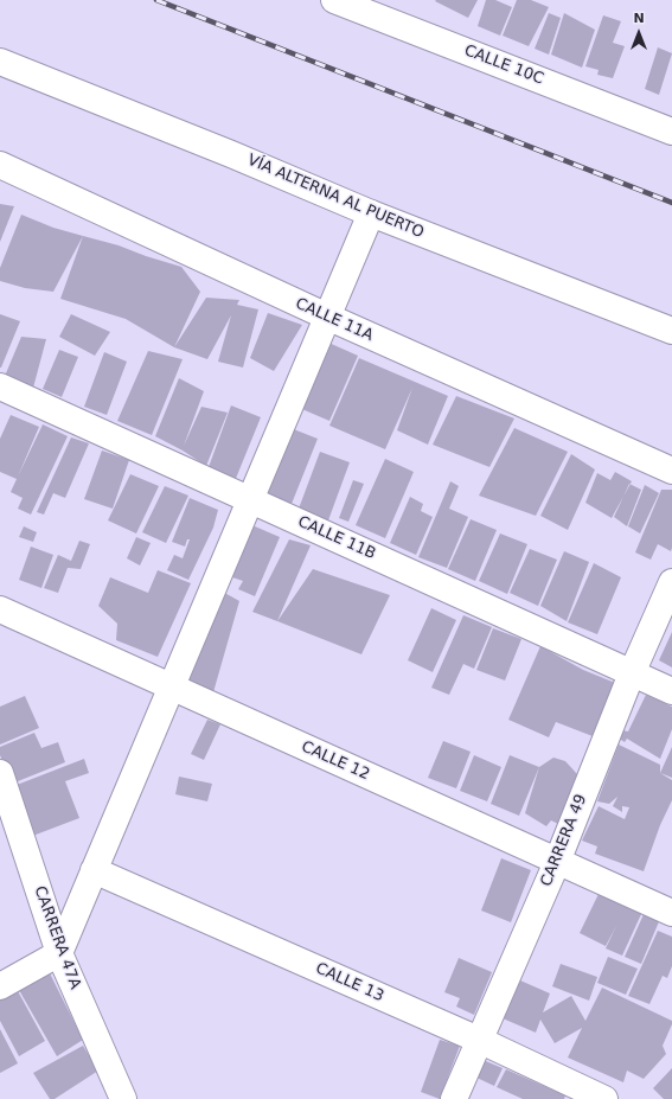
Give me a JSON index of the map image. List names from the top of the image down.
{
  "streets": {
    "street": [
      "CALLE 10C",
      "VÍA ALTERNA AL PUERTO",
      "CALLE 11A",
      "CALLE 11B",
      "CALLE 12",
      "CARRERA 49",
      "CARRERA 47A",
      "CALLE 13"
    ]
  },
  "crossings": [
    ["CALLE 11B", "CARRERA 49"],
    ["CALLE 12", "CARRERA 49"],
    ["CARRERA 49", "CALLE 13"]
  ],
  "north": "top"
}
